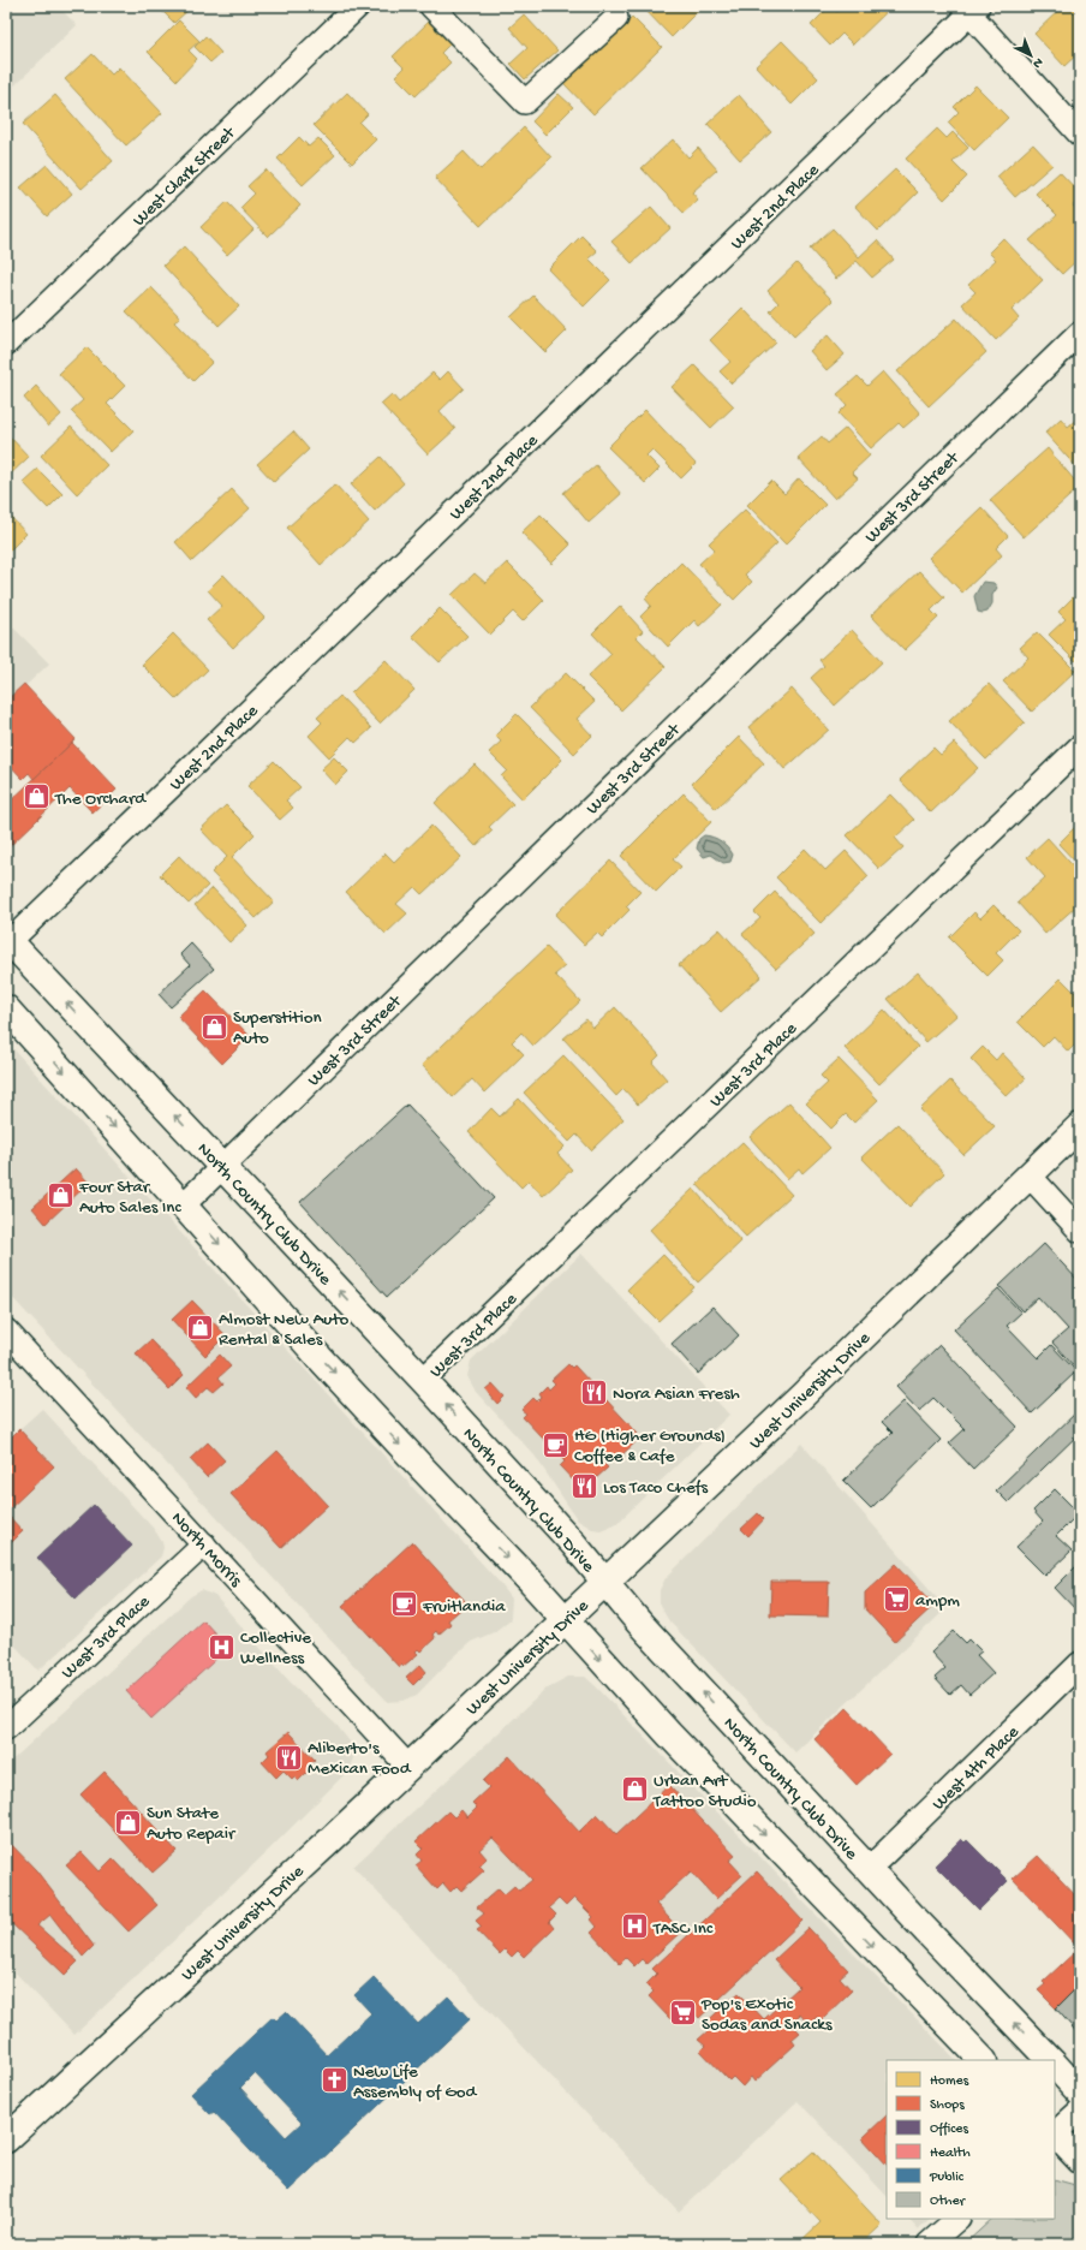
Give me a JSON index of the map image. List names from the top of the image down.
{
  "streets": {
    "main road": ["North Country Club Drive", "West University Drive"],
    "street": [
      "West Clark Street",
      "West 2nd Place",
      "West 3rd Street",
      "West 3rd Place",
      "North Morris",
      "West 4th Place"
    ]
  },
  "crossings": [
    ["West 2nd Place", "North Country Club Drive"],
    ["West 3rd Street", "North Country Club Drive"],
    ["West 3rd Place", "North Country Club Drive"],
    ["West 3rd Place", "North Morris"],
    ["North Country Club Drive", "West University Drive"],
    ["North Country Club Drive", "West 4th Place"],
    ["West University Drive", "North Morris"]
  ],
  "places": {
    "shop": [
      "The Orchard",
      "Superstition Auto",
      "Four Star Auto Sales Inc",
      "Almost New Auto Rental & Sales",
      "Urban Art Tattoo Studio",
      "Sun State Auto Repair"
    ],
    "restaurant": ["Nora Asian Fresh", "Los Taco Chefs", "Aliberto's Mexican Food"],
    "cafe": ["HG (Higher Grounds) Coffee & Cafe", "Fruitlandia"],
    "supermarket": ["ampm", "Pop's Exotic Sodas and Snacks"],
    "hospital": ["Collective Wellness", "TASC Inc"],
    "church": ["New Life Assembly of God"]
  },
  "legend": [
    "Homes",
    "Shops",
    "Offices",
    "Health",
    "Public",
    "Other"
  ],
  "north": "bottom right"
}
